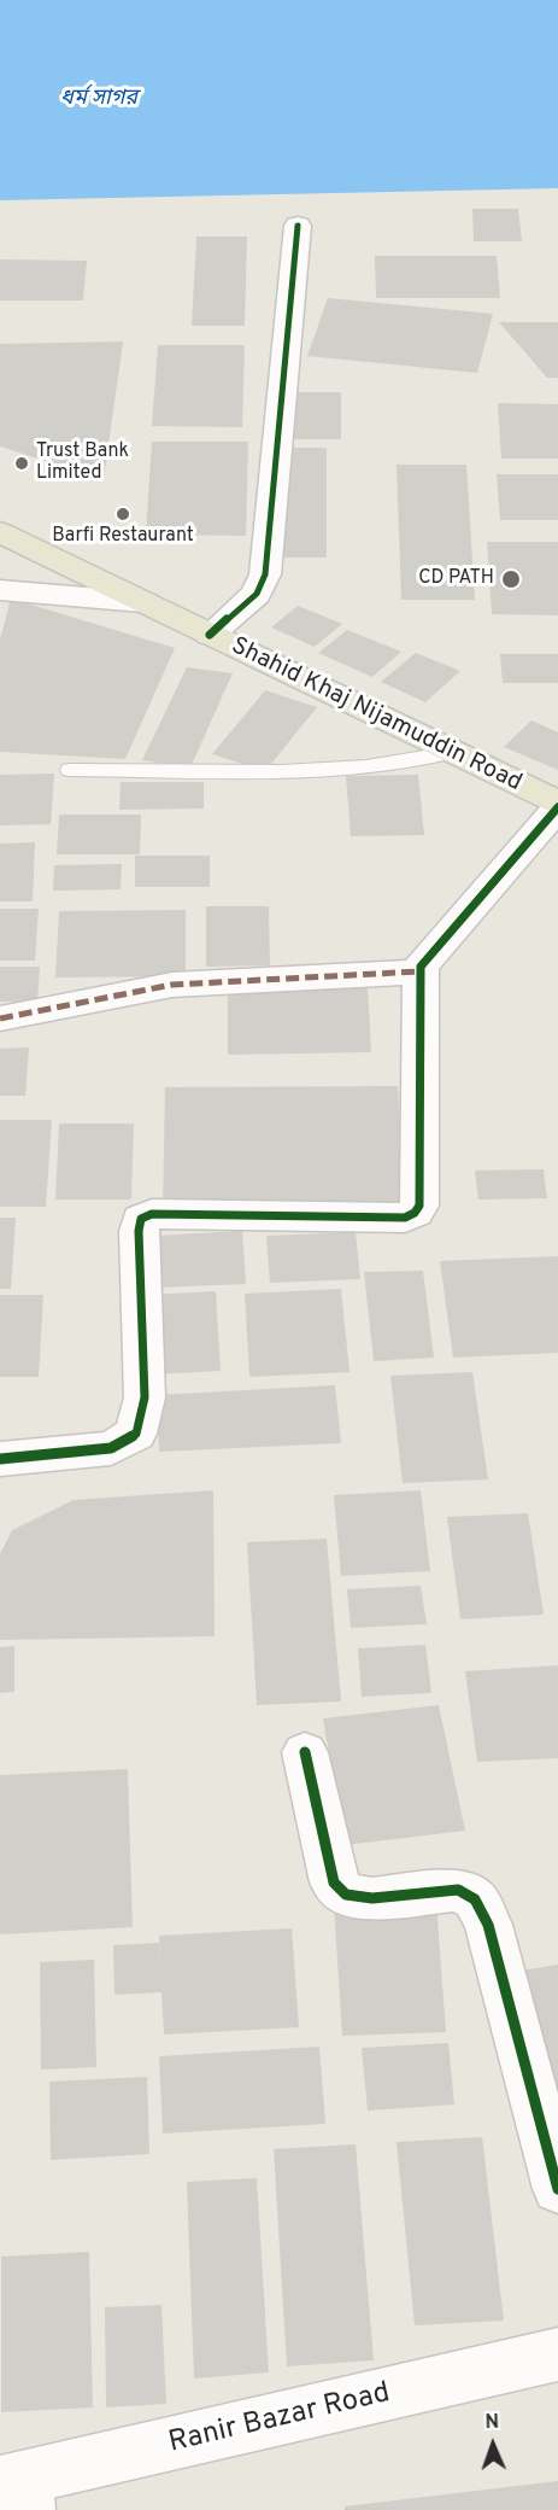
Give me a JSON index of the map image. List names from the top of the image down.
{
  "streets": {
    "main road": ["Shahid Khaj Nijamuddin Road"],
    "street": ["Ranir Bazar Road"]
  },
  "water": ["ধর্ম সাগর"],
  "places": ["Trust Bank Limited", "Barfi Restaurant", "CD PATH"],
  "north": "top"
}
